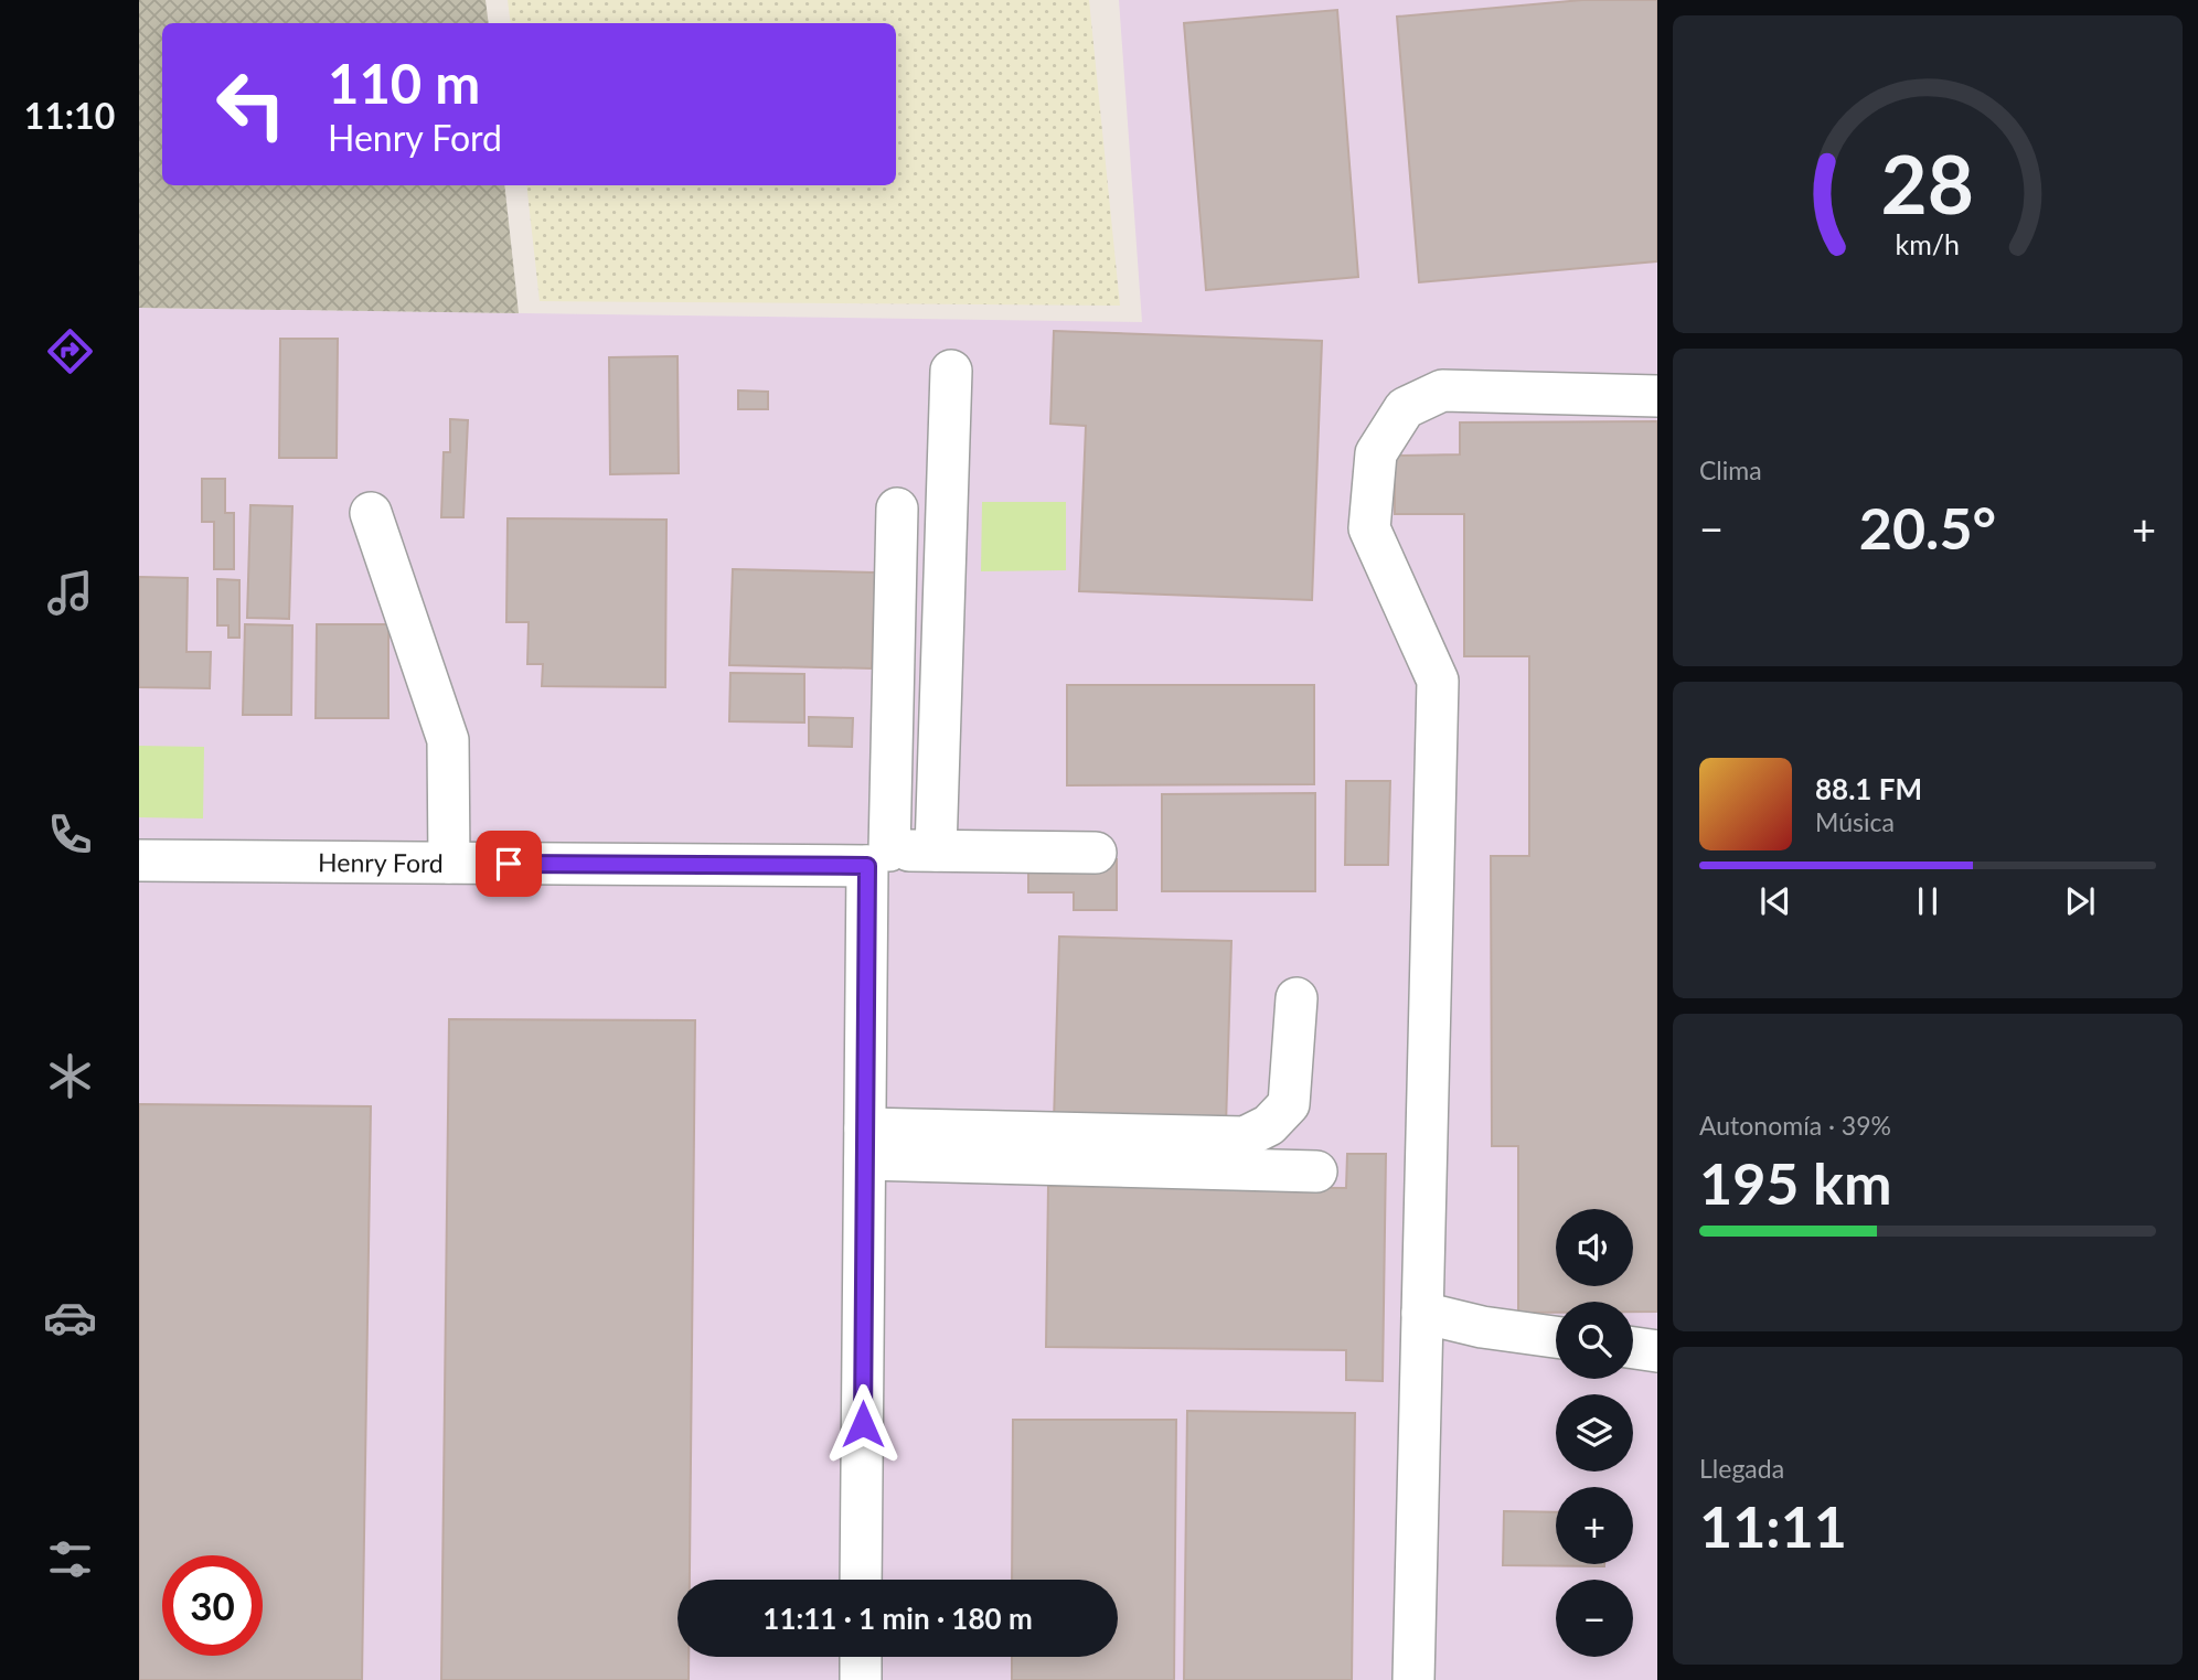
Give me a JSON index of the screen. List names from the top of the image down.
{
  "streets": {
    "street": ["Henry Ford"]
  },
  "page": {
    "tabs": "11:10",
    "turn": ["110 m", "Henry Ford"],
    "tile": [
      "Clima",
      ["Autonomía · 39%", "195 km"],
      ["Llegada", "11:11"]
    ],
    "heat": ["−", "20.5°", "+"],
    "song": ["88.1 FM", "Música"],
    "map_buttons": ["+", "−"],
    "limit": "30",
    "trip": "11:11 · 1 min · 180 m",
    "gauge": ["28", "km/h"]
  }
}
